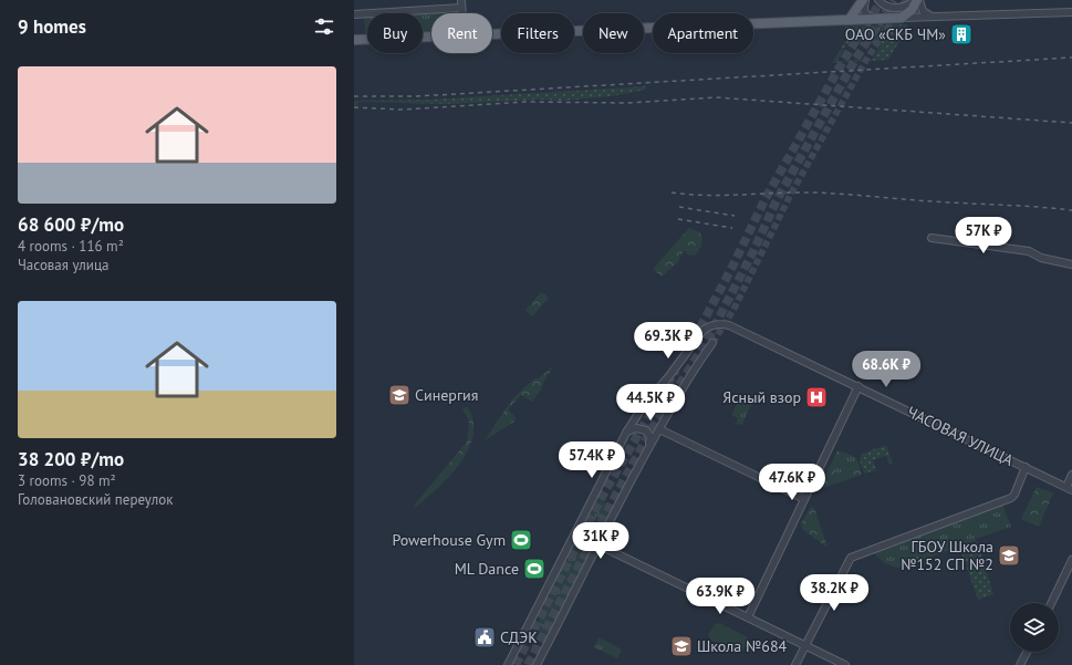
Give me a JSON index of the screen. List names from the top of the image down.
{
  "streets": {
    "street": ["ЧАСОВАЯ УЛИЦА"]
  },
  "places": {
    "building": ["ОАО «СКБ ЧМ»"],
    "school or university": ["Синергия", "ГБОУ Школа №152 СП №2", "Школа №684"],
    "hospital": ["Ясный взор"],
    "sports": ["Powerhouse Gym", "ML Dance"],
    "public building": ["СДЭК"]
  },
  "page": {
    "heading": "9 homes",
    "chip": [
      "Buy",
      "Rent",
      "Filters",
      "New",
      "Apartment"
    ],
    "list": [
      {
        "name": "68 600 ₽/mo",
        "note": "4 rooms · 116 m² · Часовая улица"
      },
      {
        "name": "38 200 ₽/mo",
        "note": "3 rooms · 98 m² · Головановский переулок"
      }
    ],
    "price": [
      "57K ₽",
      "69.3K ₽",
      "68.6K ₽",
      "44.5K ₽",
      "57.4K ₽",
      "47.6K ₽",
      "31K ₽",
      "38.2K ₽",
      "63.9K ₽"
    ]
  }
}
